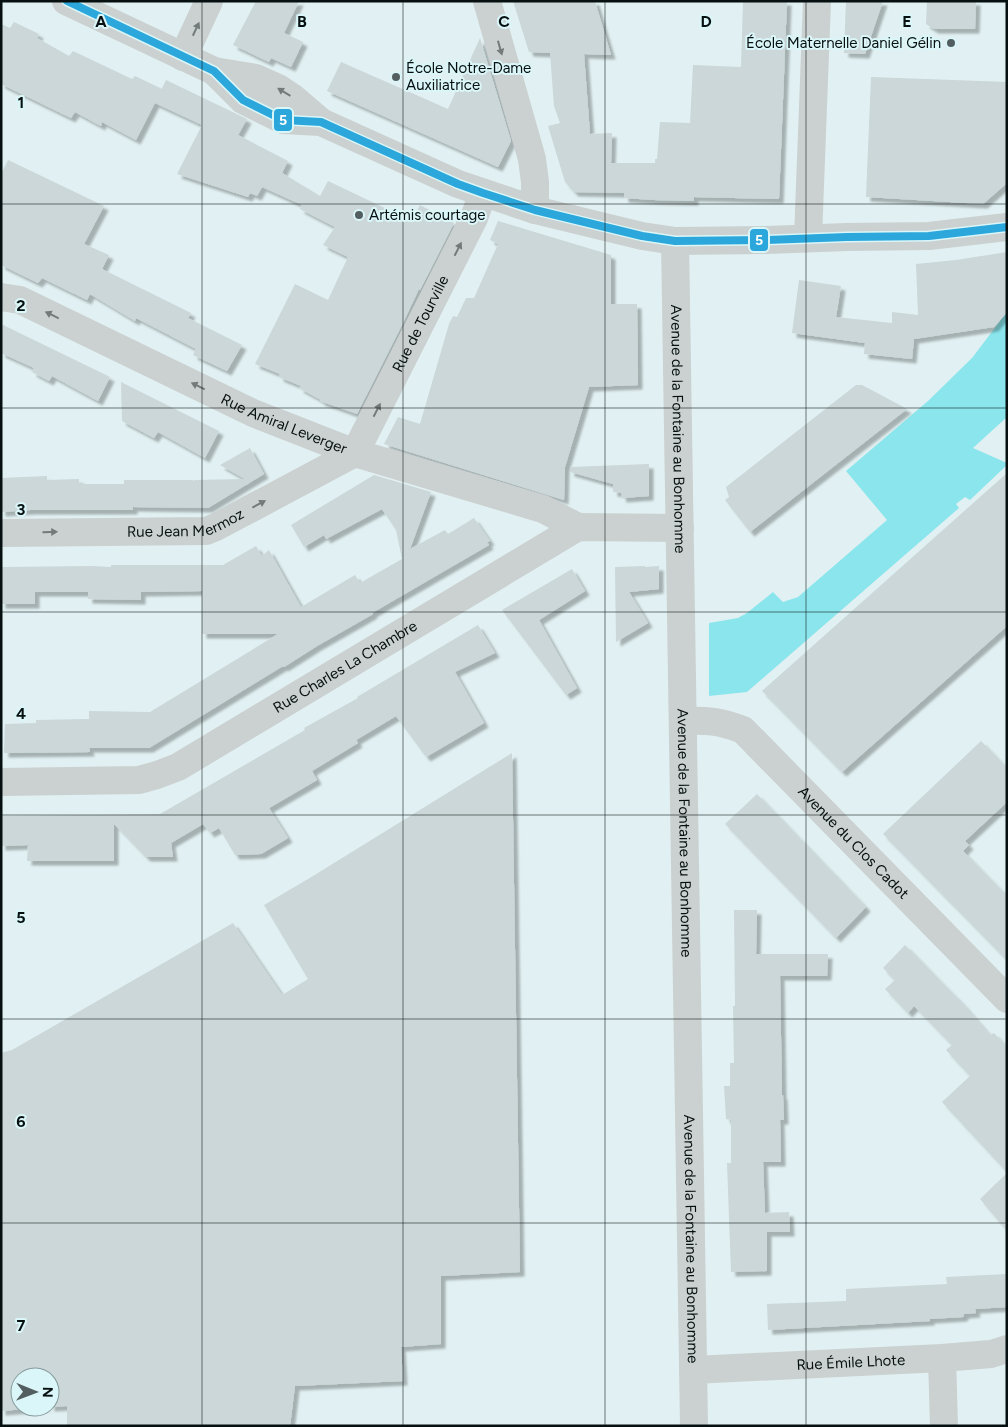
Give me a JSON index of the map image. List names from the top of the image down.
{
  "streets": {
    "street": [
      "Rue de Tourville",
      "Rue Amiral Leverger",
      "Avenue de la Fontaine au Bonhomme",
      "Rue Jean Mermoz",
      "Rue Charles La Chambre",
      "Avenue du Clos Cadot",
      "Rue Émile Lhote"
    ]
  },
  "crossings": [
    ["Rue de Tourville", "Rue Amiral Leverger"],
    ["Rue de Tourville", "Rue Jean Mermoz"],
    ["Rue Amiral Leverger", "Rue Jean Mermoz"],
    ["Rue Amiral Leverger", "Rue Charles La Chambre"],
    ["Avenue de la Fontaine au Bonhomme", "Avenue du Clos Cadot"],
    ["Avenue de la Fontaine au Bonhomme", "Rue Émile Lhote"]
  ],
  "one_way": ["Rue de Tourville", "Rue Amiral Leverger", "Rue Jean Mermoz"],
  "places": ["École Maternelle Daniel Gélin", "École Notre-Dame Auxiliatrice", "Artémis courtage"],
  "lines": ["transit line 5"],
  "north": "right",
  "grid": {
    "columns": [
      "A",
      "B",
      "C",
      "D",
      "E"
    ],
    "rows": [
      "1",
      "2",
      "3",
      "4",
      "5",
      "6",
      "7"
    ]
  }
}
